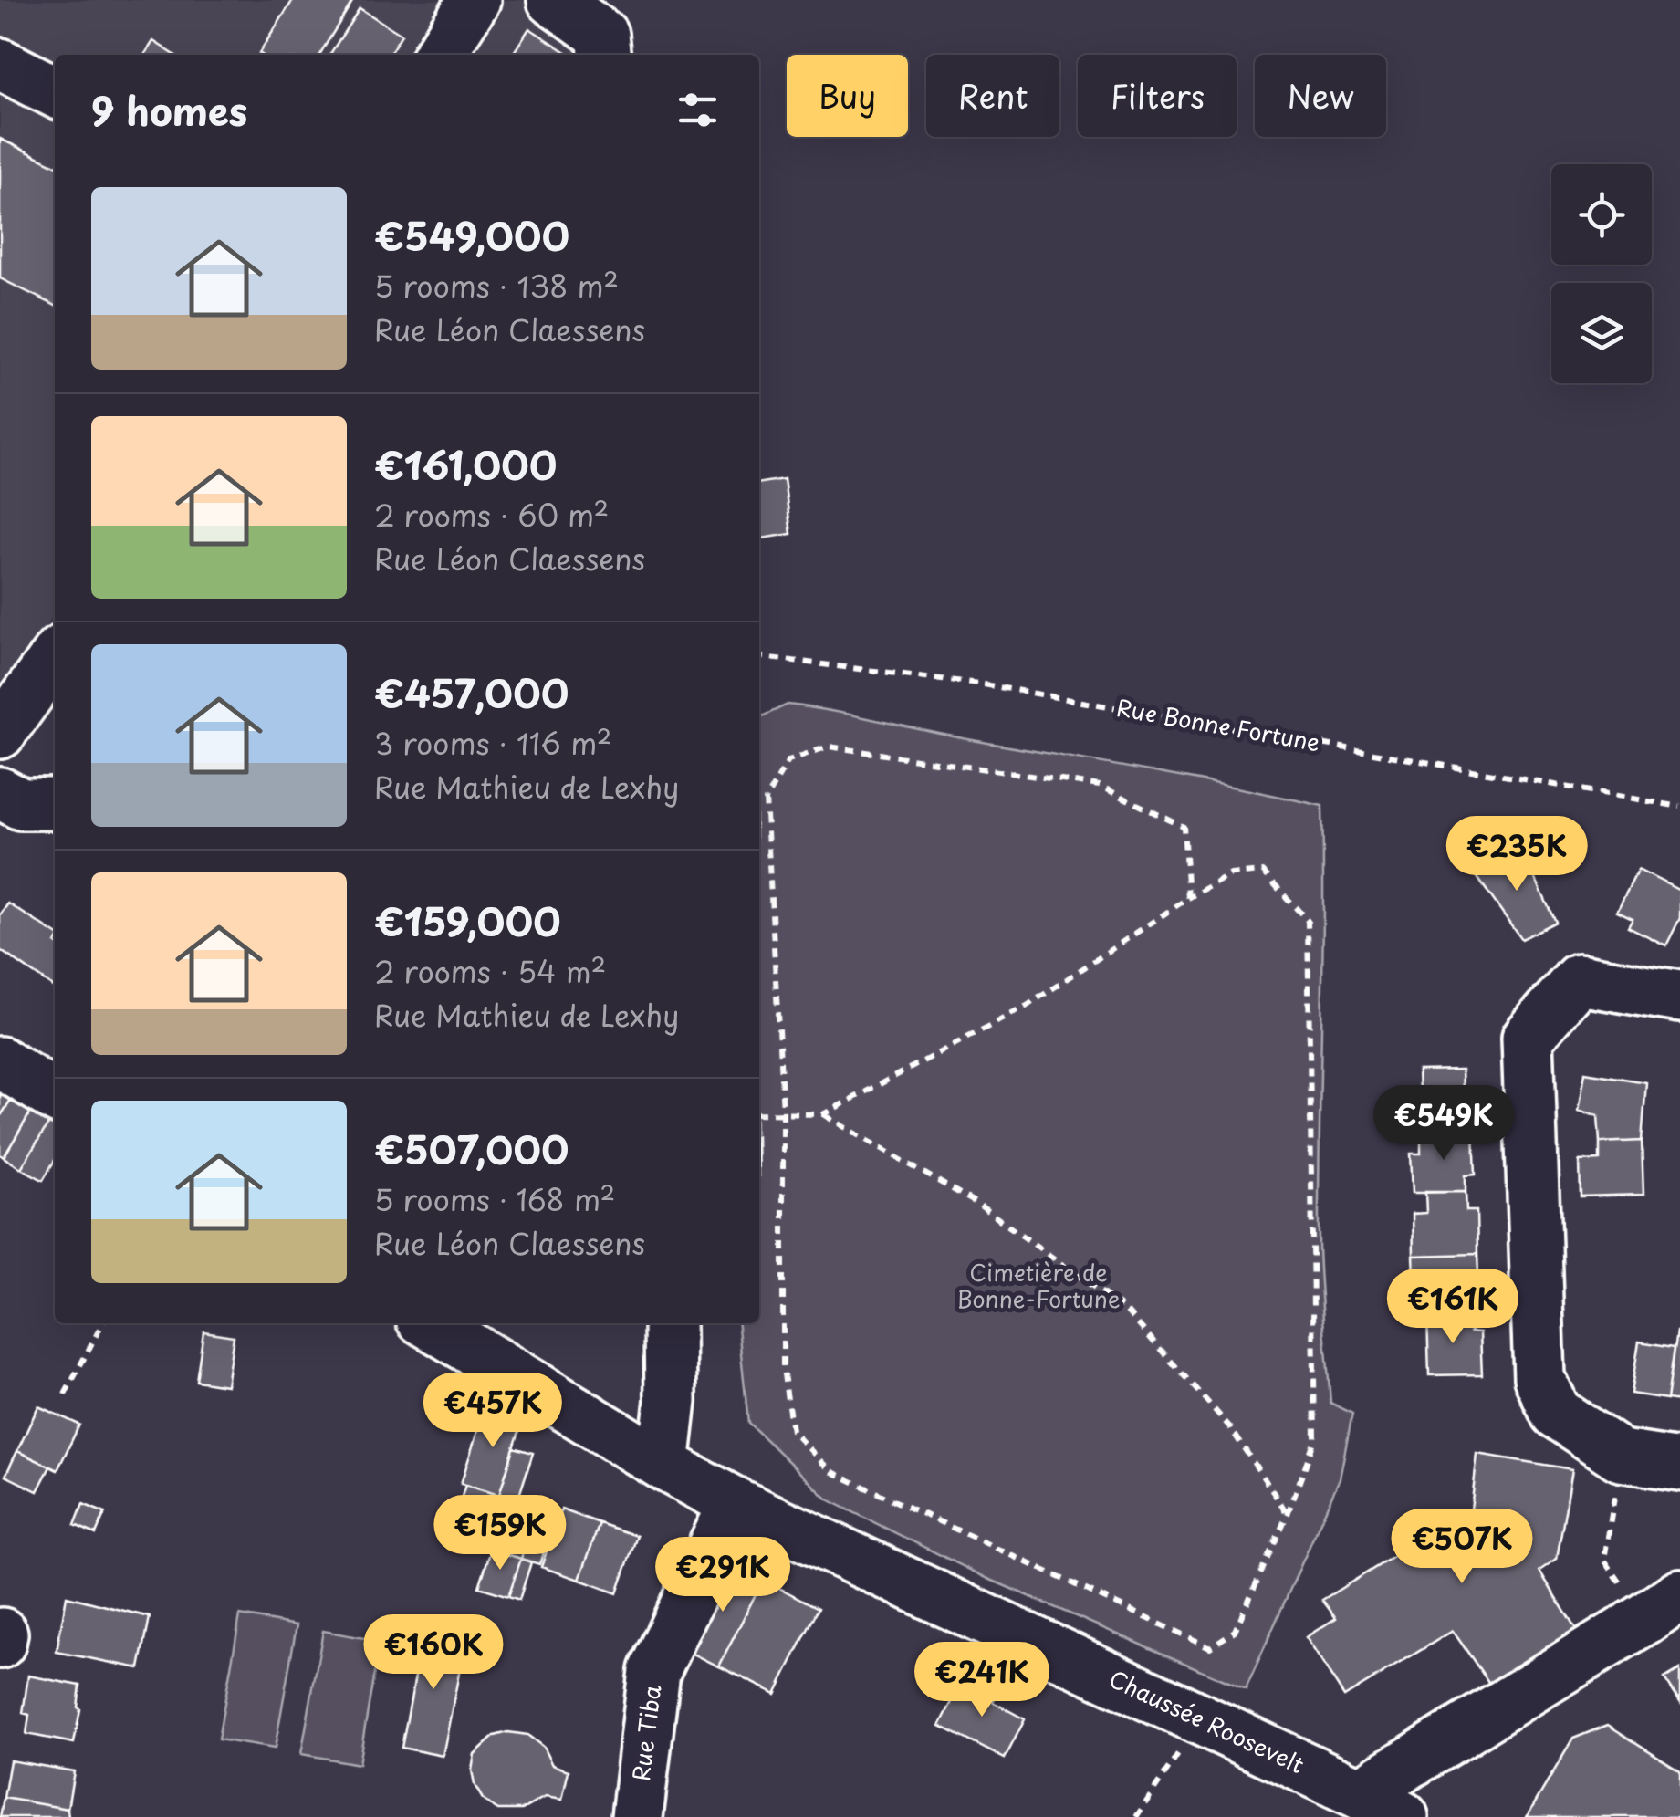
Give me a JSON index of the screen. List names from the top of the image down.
{
  "streets": {
    "street": ["Chaussée Roosevelt", "Rue Tiba"],
    "path": ["Rue Bonne Fortune"]
  },
  "crossings": [
    ["Chaussée Roosevelt", "Rue Tiba"]
  ],
  "parks": ["Cimetière de Bonne-Fortune"],
  "page": {
    "chip": [
      "Buy",
      "Rent",
      "Filters",
      "New"
    ],
    "heading": "9 homes",
    "list": [
      {
        "name": "€549,000",
        "note": "5 rooms · 138 m² · Rue Léon Claessens"
      },
      {
        "name": "€161,000",
        "note": "2 rooms · 60 m² · Rue Léon Claessens"
      },
      {
        "name": "€457,000",
        "note": "3 rooms · 116 m² · Rue Mathieu de Lexhy"
      },
      {
        "name": "€159,000",
        "note": "2 rooms · 54 m² · Rue Mathieu de Lexhy"
      },
      {
        "name": "€507,000",
        "note": "5 rooms · 168 m² · Rue Léon Claessens"
      }
    ],
    "price": [
      "€235K",
      "€549K",
      "€161K",
      "€457K",
      "€159K",
      "€507K",
      "€291K",
      "€160K",
      "€241K"
    ]
  }
}
